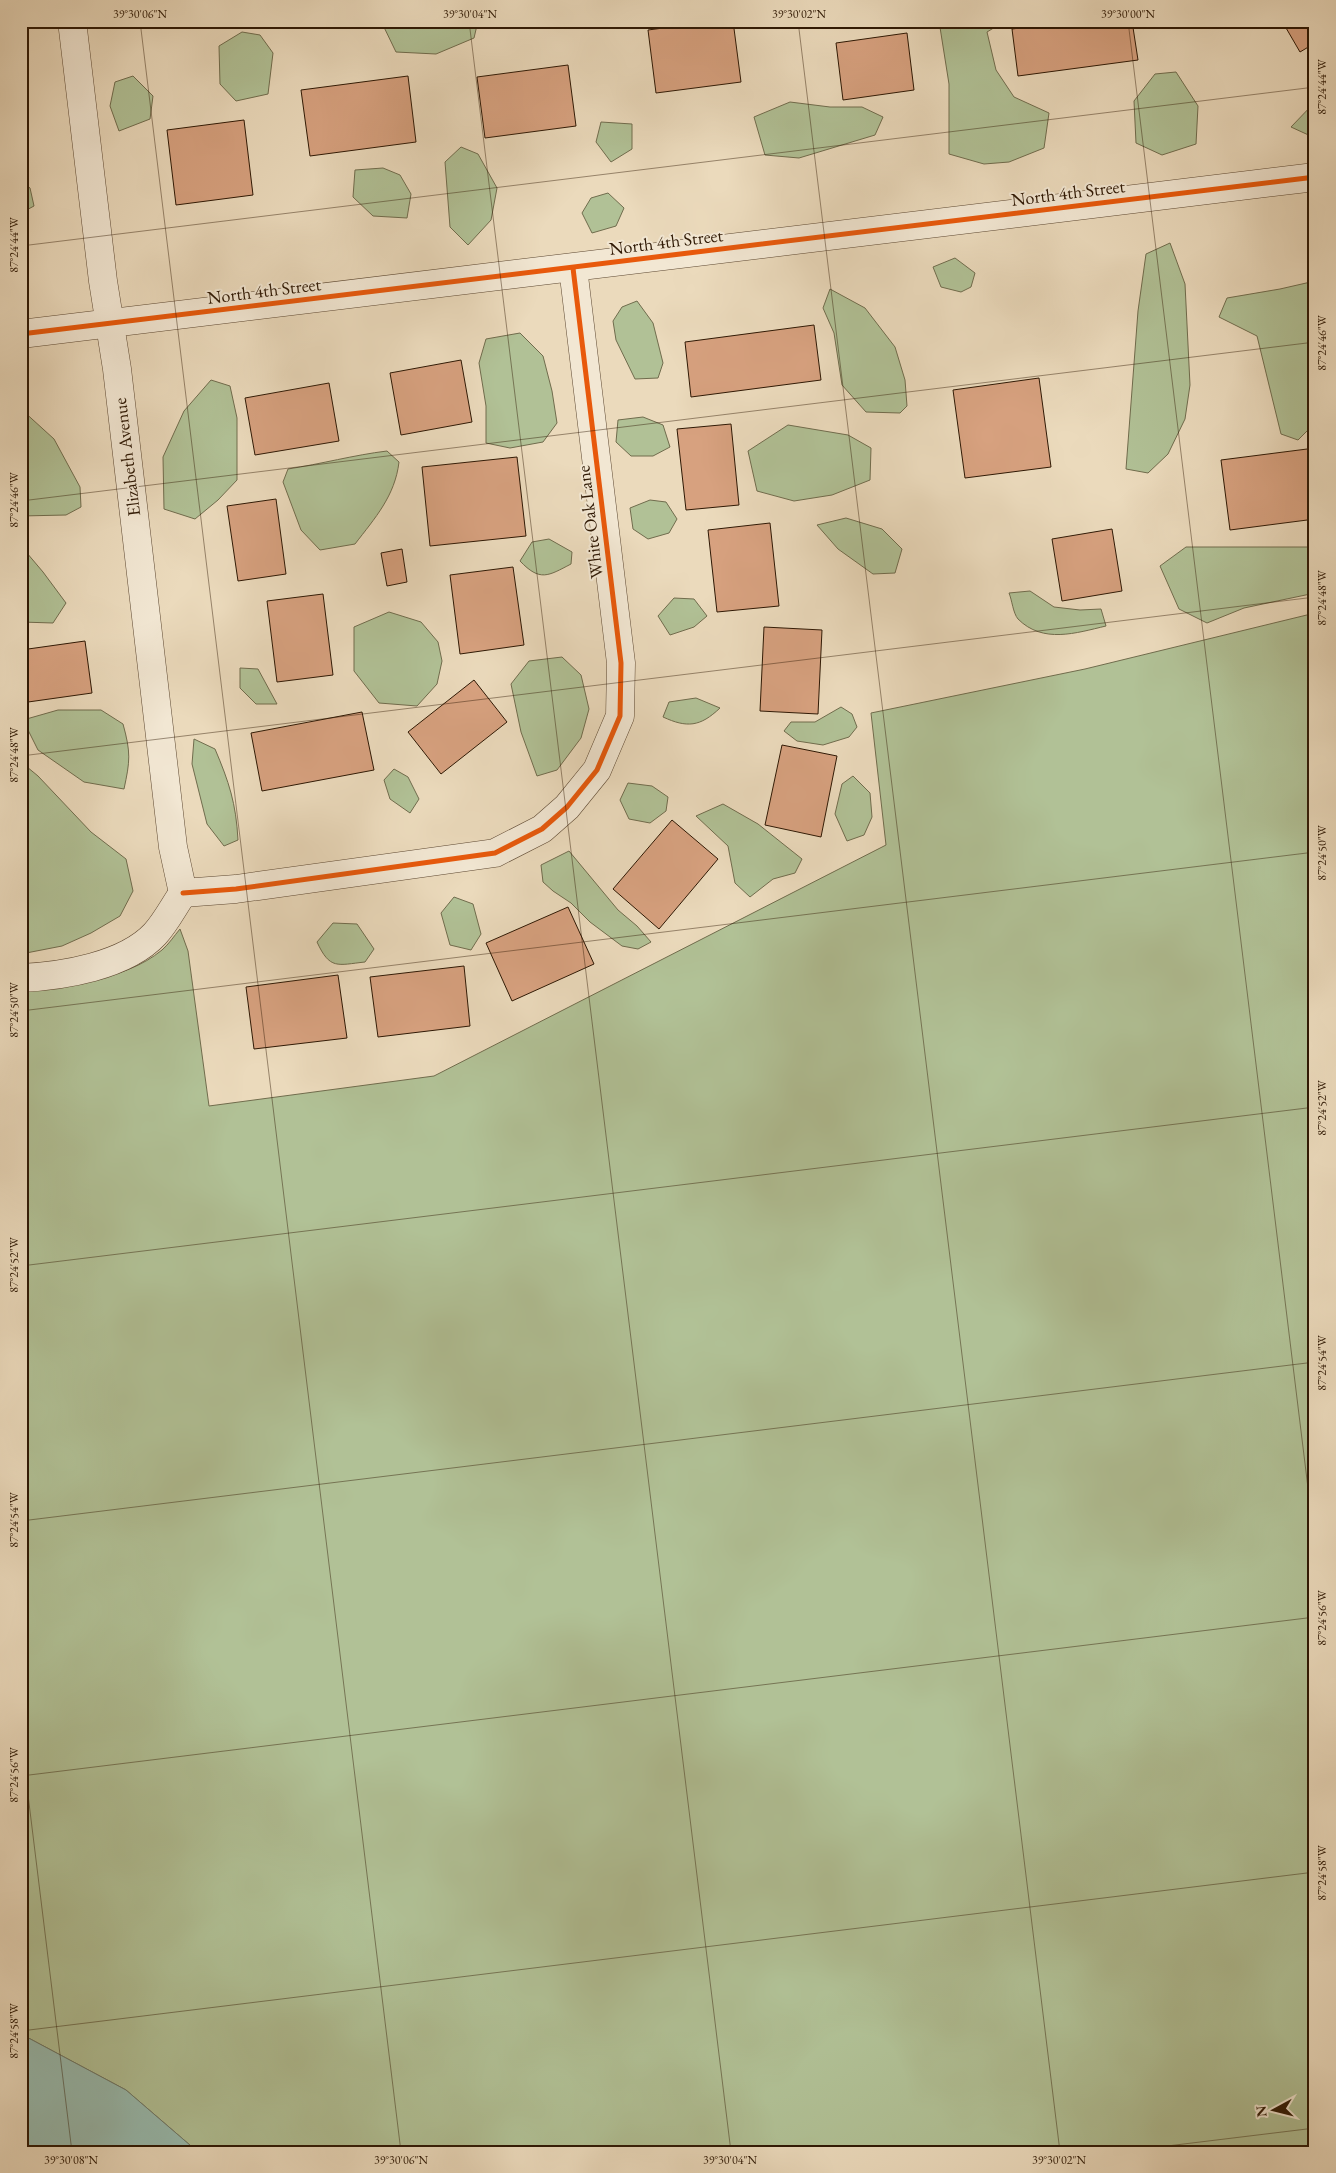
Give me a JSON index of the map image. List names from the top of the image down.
{
  "streets": {
    "street": ["North 4th Street", "Elizabeth Avenue", "White Oak Lane"]
  },
  "crossings": [
    ["North 4th Street", "Elizabeth Avenue"],
    ["North 4th Street", "White Oak Lane"],
    ["Elizabeth Avenue", "White Oak Lane"]
  ],
  "north": "left",
  "coordinates": [
    "39°30'06\"N",
    "39°30'04\"N",
    "39°30'02\"N",
    "39°30'00\"N",
    "87°24'44\"W",
    "87°24'46\"W",
    "87°24'48\"W",
    "87°24'50\"W",
    "87°24'52\"W",
    "87°24'54\"W",
    "87°24'56\"W",
    "87°24'58\"W",
    "39°30'08\"N"
  ]
}
